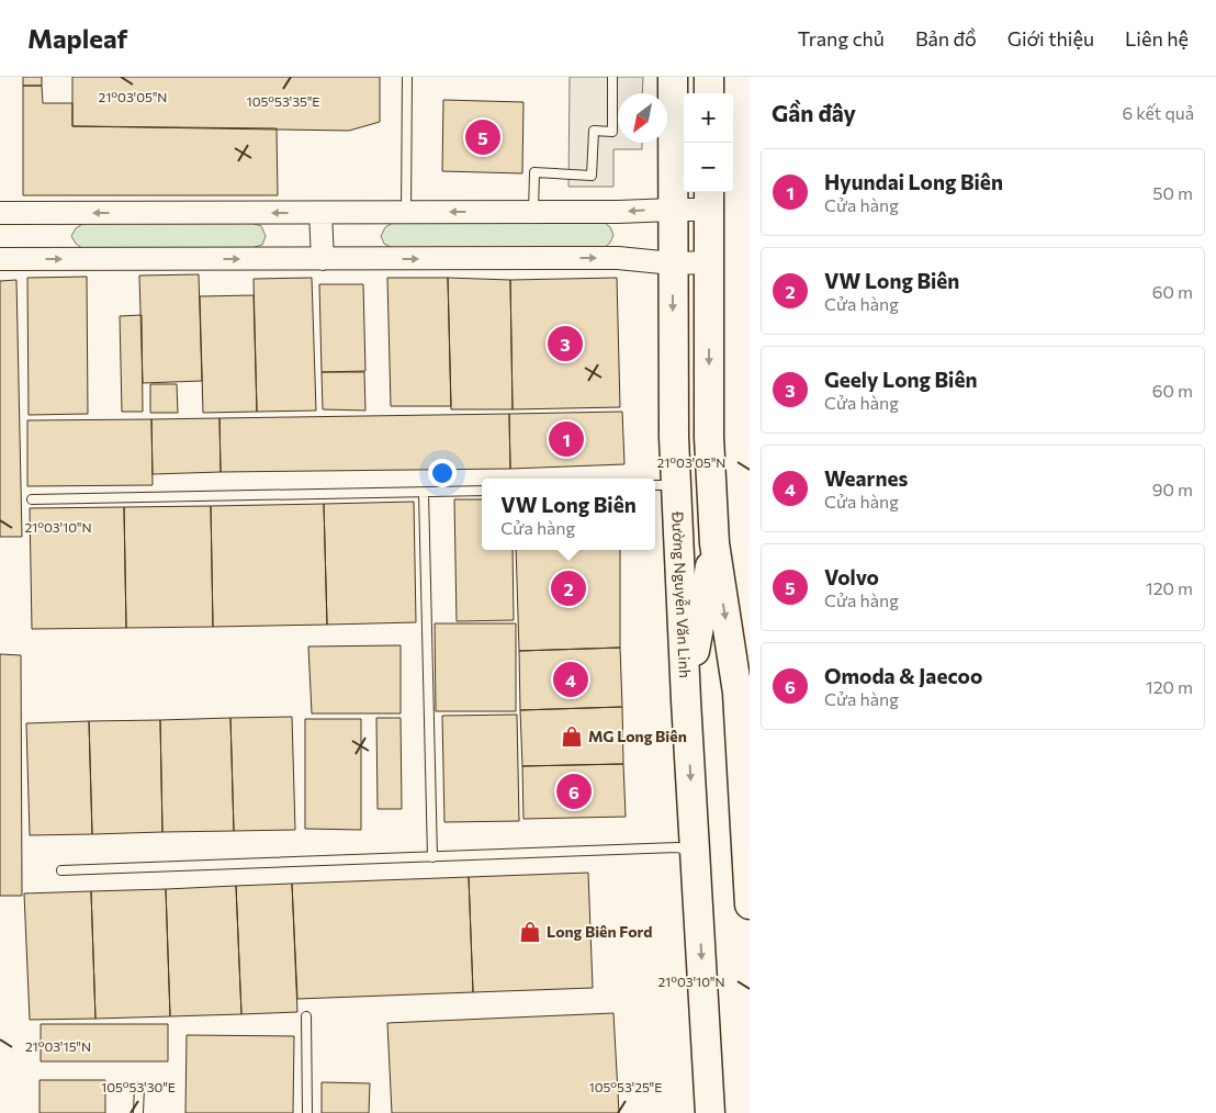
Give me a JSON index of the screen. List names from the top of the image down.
{
  "streets": {
    "highway": ["Đường Nguyễn Văn Linh"]
  },
  "places": {
    "shop": ["MG Long Biên", "Long Biên Ford"]
  },
  "north": "bottom left",
  "page": {
    "header": "Mapleaf",
    "nav": [
      "Trang chủ",
      "Bản đồ",
      "Giới thiệu",
      "Liên hệ"
    ],
    "heading": ["Gần đây", "6 kết quả"],
    "map_buttons": ["+", "−"],
    "pins": [
      "5",
      "3",
      "1",
      "2",
      "4",
      "6"
    ],
    "list": [
      {
        "mark": "1",
        "name": "Hyundai Long Biên",
        "note": "Cửa hàng",
        "value": "50 m"
      },
      {
        "mark": "2",
        "name": "VW Long Biên",
        "note": "Cửa hàng",
        "value": "60 m"
      },
      {
        "mark": "3",
        "name": "Geely Long Biên",
        "note": "Cửa hàng",
        "value": "60 m"
      },
      {
        "mark": "4",
        "name": "Wearnes",
        "note": "Cửa hàng",
        "value": "90 m"
      },
      {
        "mark": "5",
        "name": "Volvo",
        "note": "Cửa hàng",
        "value": "120 m"
      },
      {
        "mark": "6",
        "name": "Omoda & Jaecoo",
        "note": "Cửa hàng",
        "value": "120 m"
      }
    ],
    "popup": ["VW Long Biên", "Cửa hàng"]
  },
  "coordinates": [
    "21°03'05\"N",
    "105°53'35\"E",
    "21°03'10\"N",
    "21°03'15\"N",
    "105°53'30\"E",
    "105°53'25\"E"
  ]
}
